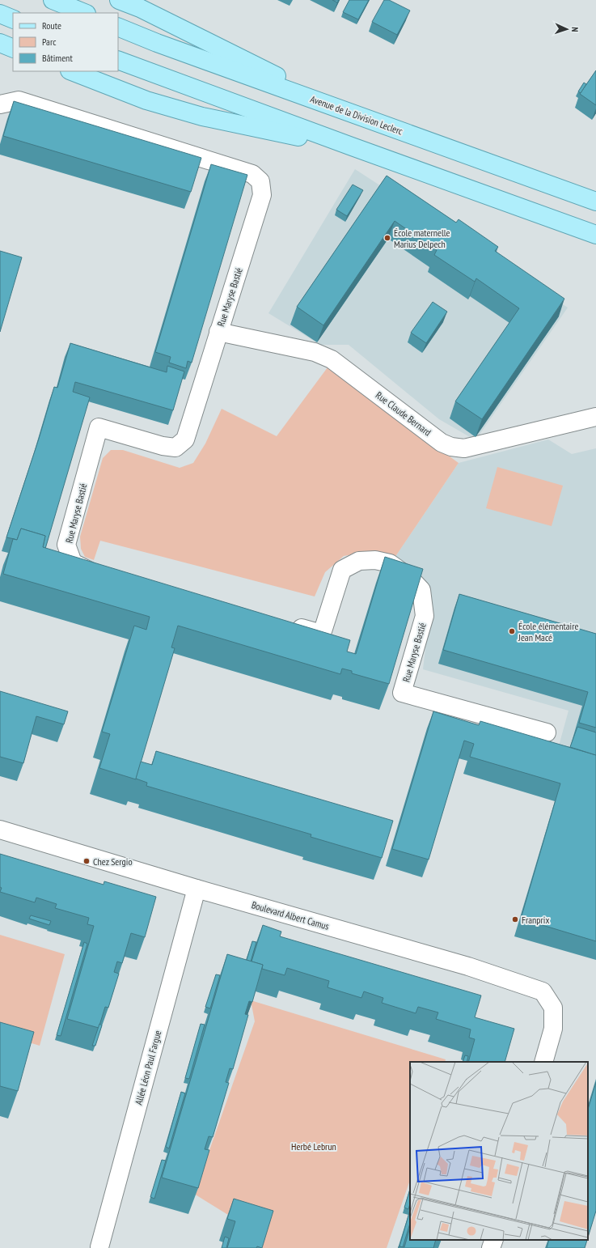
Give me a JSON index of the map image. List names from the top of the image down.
{
  "streets": {
    "main road": ["Avenue de la Division Leclerc"],
    "street": [
      "Rue Maryse Bastié",
      "Rue Claude Bernard",
      "Boulevard Albert Camus",
      "Allée Léon Paul Fargue"
    ]
  },
  "crossings": [
    ["Rue Maryse Bastié", "Rue Claude Bernard"],
    ["Boulevard Albert Camus", "Allée Léon Paul Fargue"]
  ],
  "parks": ["Herbé Lebrun"],
  "places": [
    "École maternelle Marius Delpech",
    "École élémentaire Jean Macé",
    "Chez Sergio",
    "Franprix"
  ],
  "legend": ["Route", "Parc", "Bâtiment"],
  "north": "right"
}
